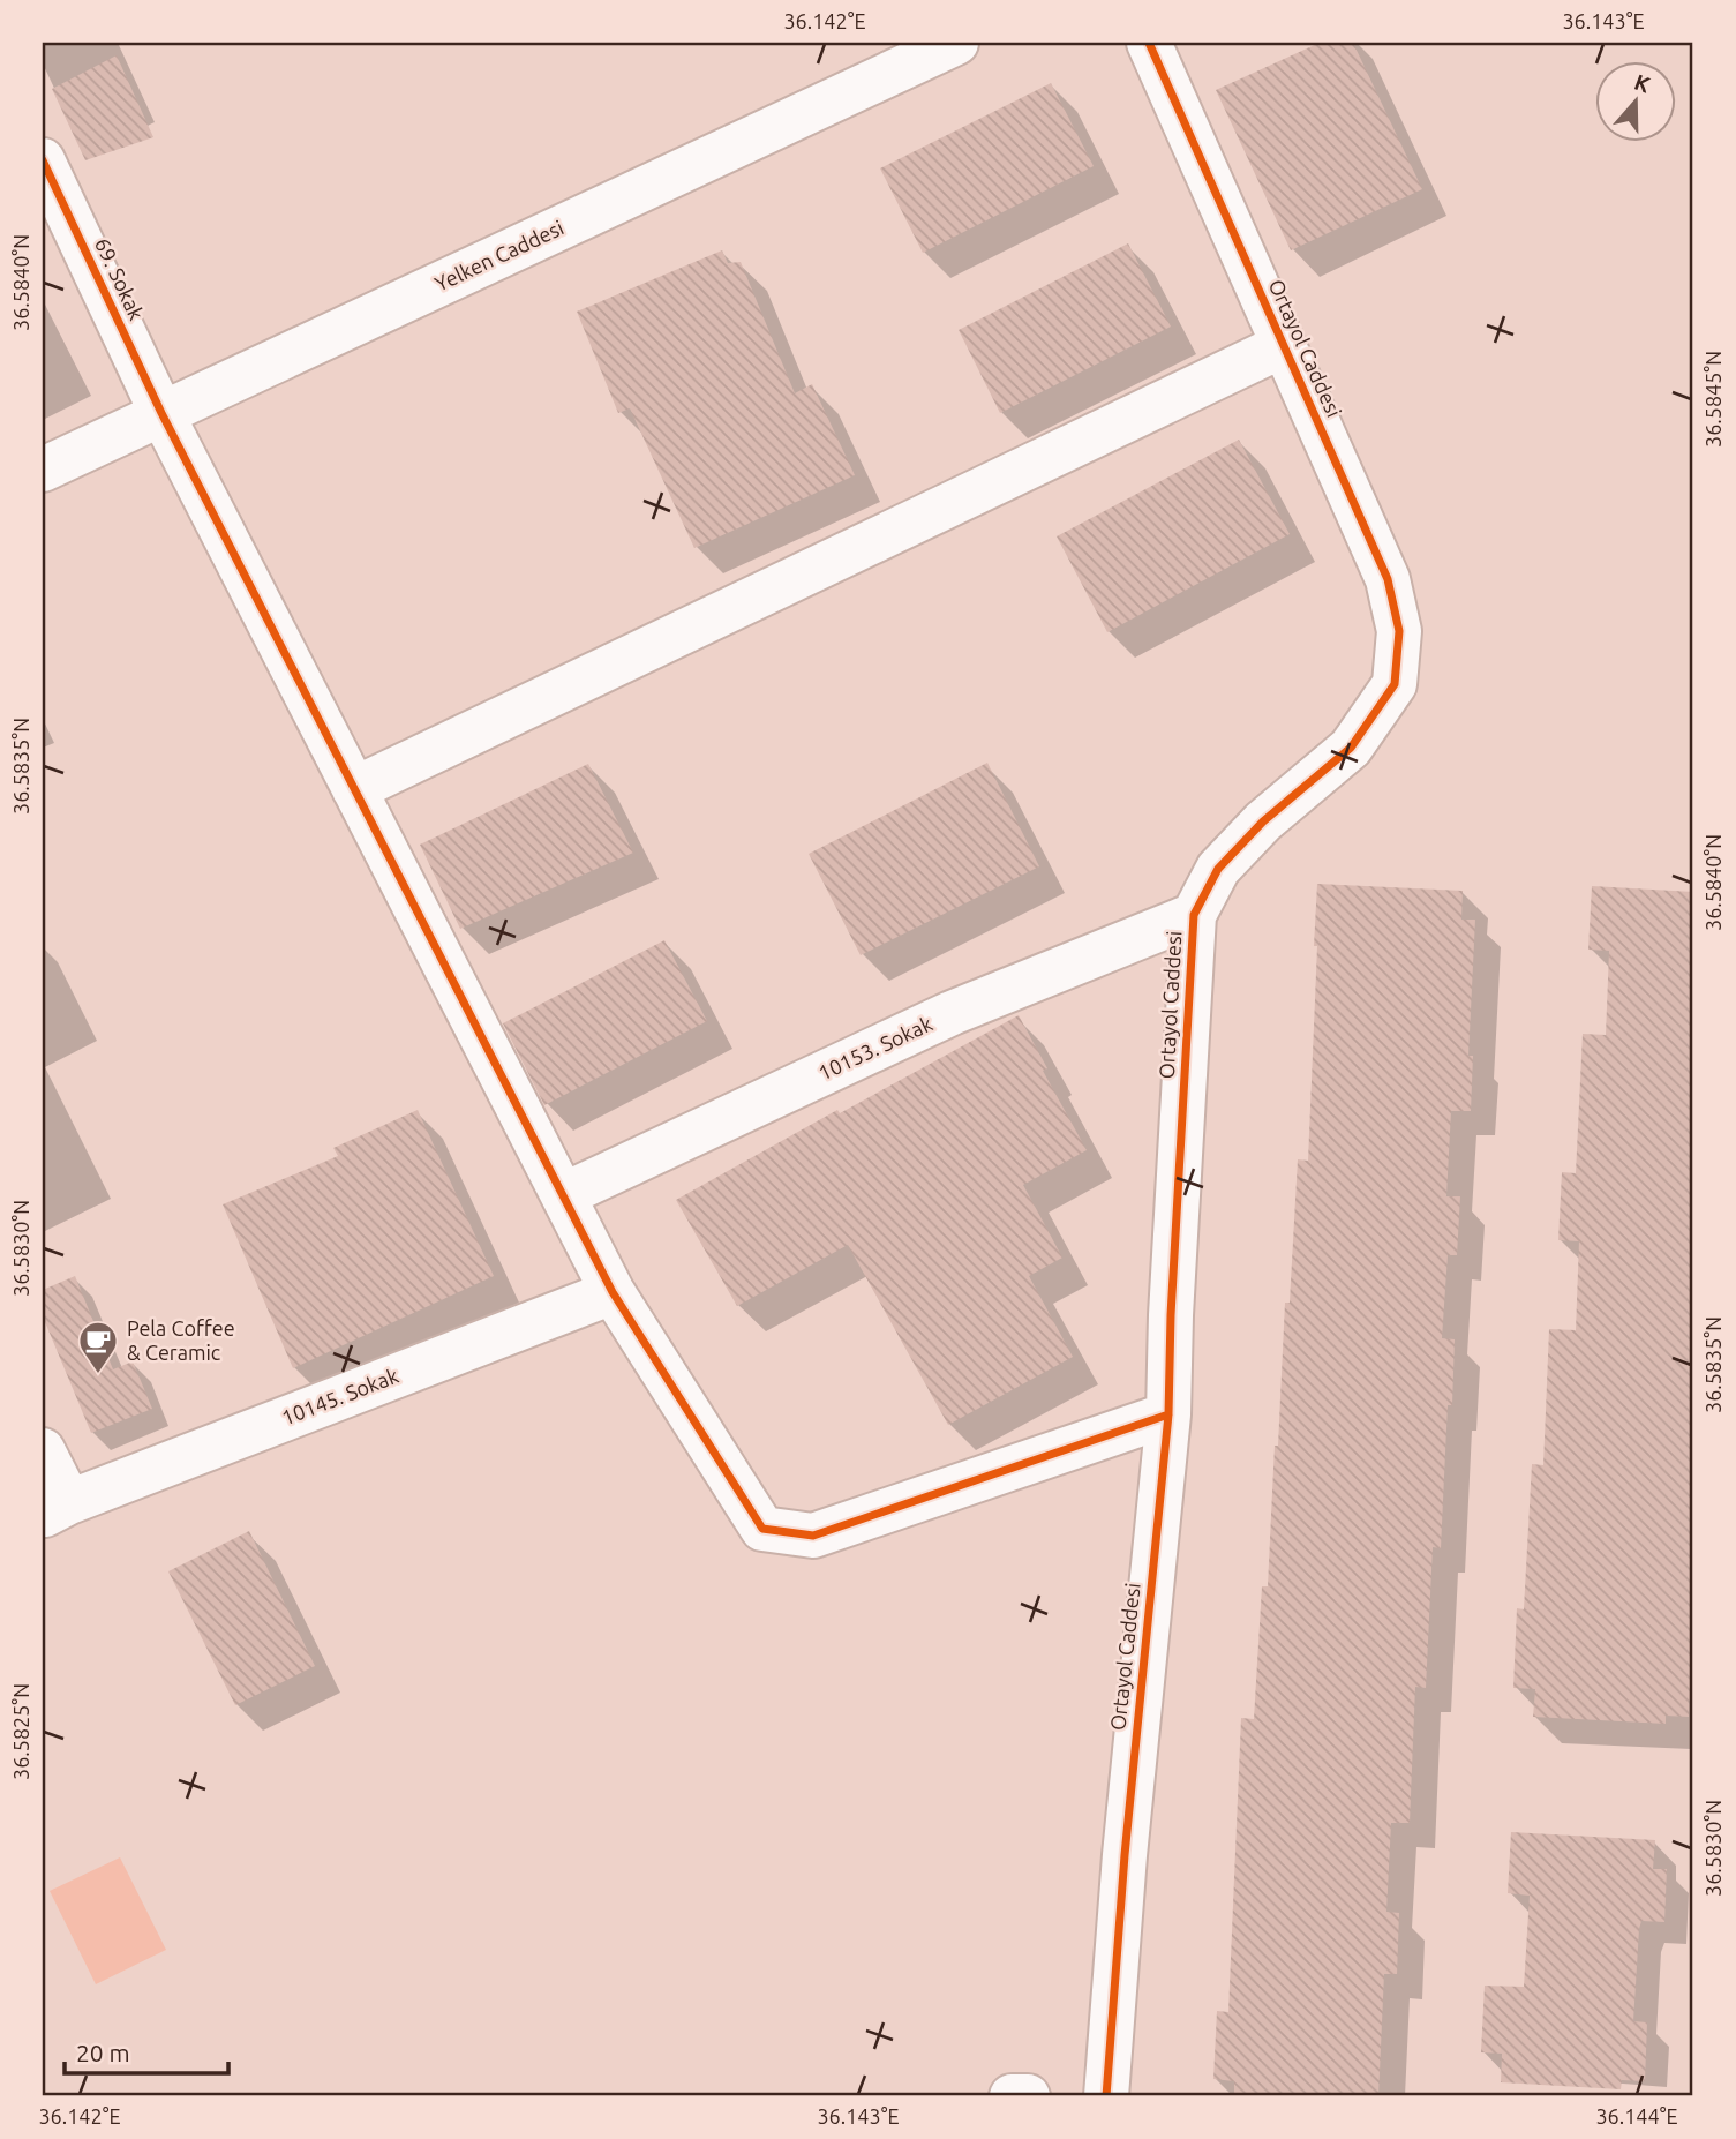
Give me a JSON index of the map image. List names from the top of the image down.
{
  "streets": {
    "street": [
      "Yelken Caddesi",
      "69. Sokak",
      "Ortayol Caddesi",
      "10153. Sokak",
      "10145. Sokak"
    ]
  },
  "crossings": [
    ["Yelken Caddesi", "69. Sokak"],
    ["69. Sokak", "Ortayol Caddesi"],
    ["69. Sokak", "10153. Sokak"],
    ["69. Sokak", "10145. Sokak"],
    ["Ortayol Caddesi", "10153. Sokak"]
  ],
  "places": {
    "cafe": ["Pela Coffee & Ceramic"]
  },
  "scale_bar": "20 m",
  "north": "top",
  "coordinates": [
    "36.142°E",
    "36.143°E",
    "36.5840°N",
    "36.5845°N",
    "36.5835°N",
    "36.5830°N",
    "36.5825°N",
    "36.144°E"
  ]
}
